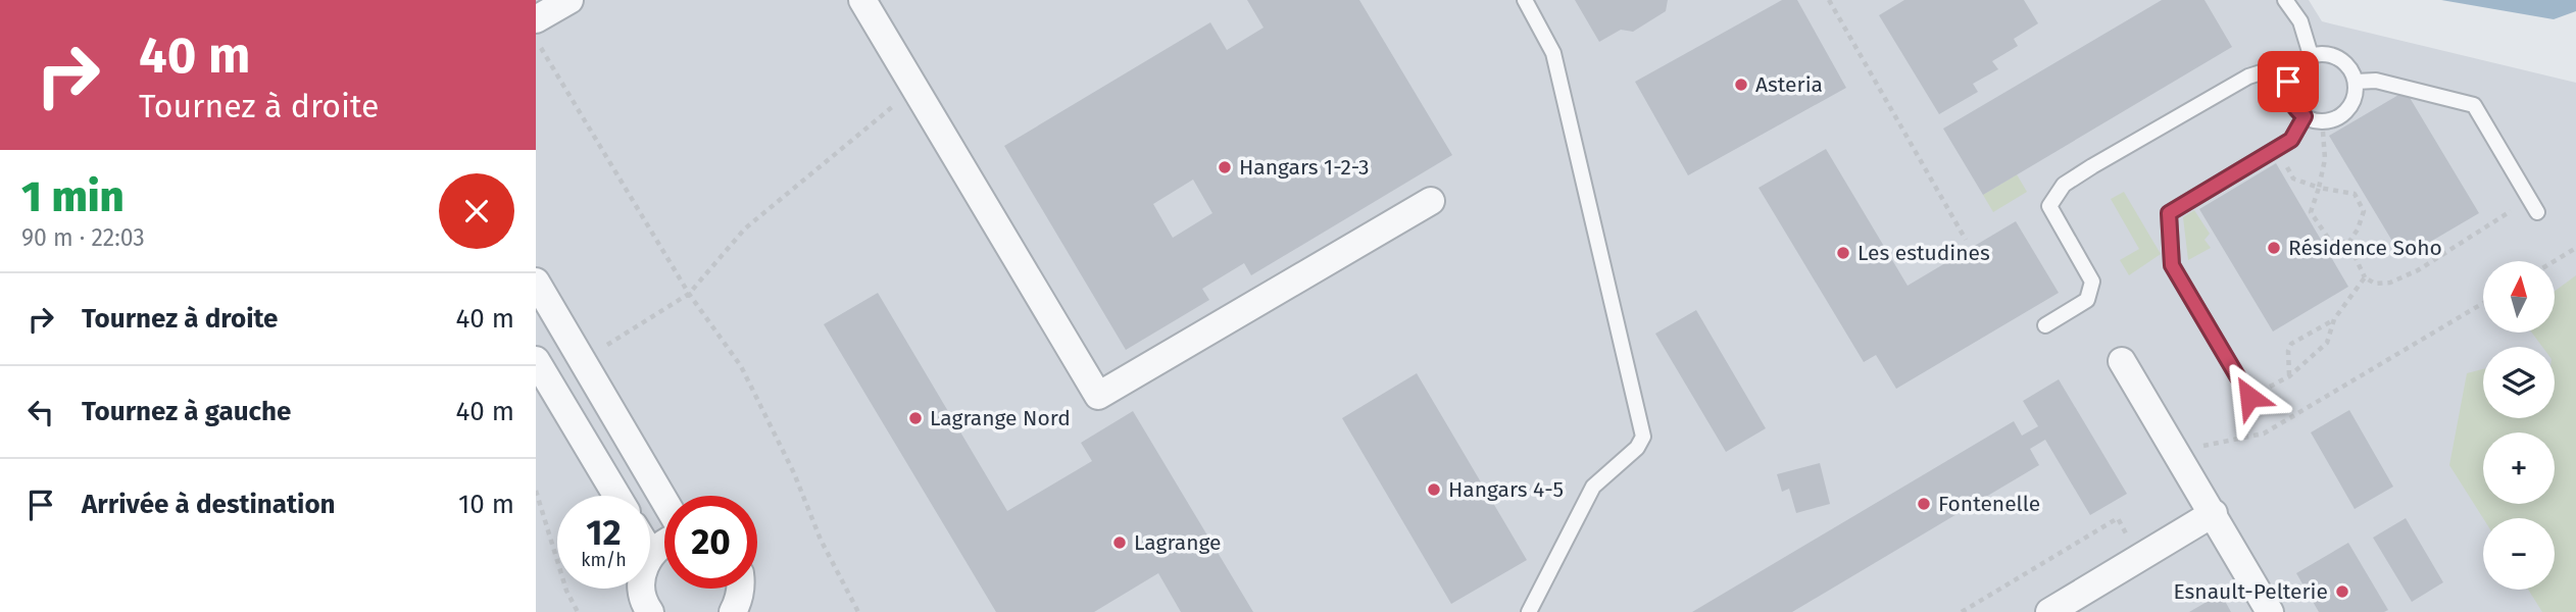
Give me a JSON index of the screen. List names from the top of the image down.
{
  "places": [
    "Asteria",
    "Hangars 1-2-3",
    "Résidence Soho",
    "Les estudines",
    "Lagrange Nord",
    "Hangars 4-5",
    "Fontenelle",
    "Lagrange",
    "Esnault-Pelterie"
  ],
  "north": "top",
  "page": {
    "turn": ["40 m", "Tournez à droite"],
    "heading": ["1 min", "90 m · 22:03"],
    "map_buttons": ["+", "−"],
    "list": [
      {
        "name": "Tournez à droite",
        "value": "40 m"
      },
      {
        "name": "Tournez à gauche",
        "value": "40 m"
      },
      {
        "name": "Arrivée à destination",
        "value": "10 m"
      }
    ],
    "speed": "12 km/h",
    "limit": "20"
  }
}
